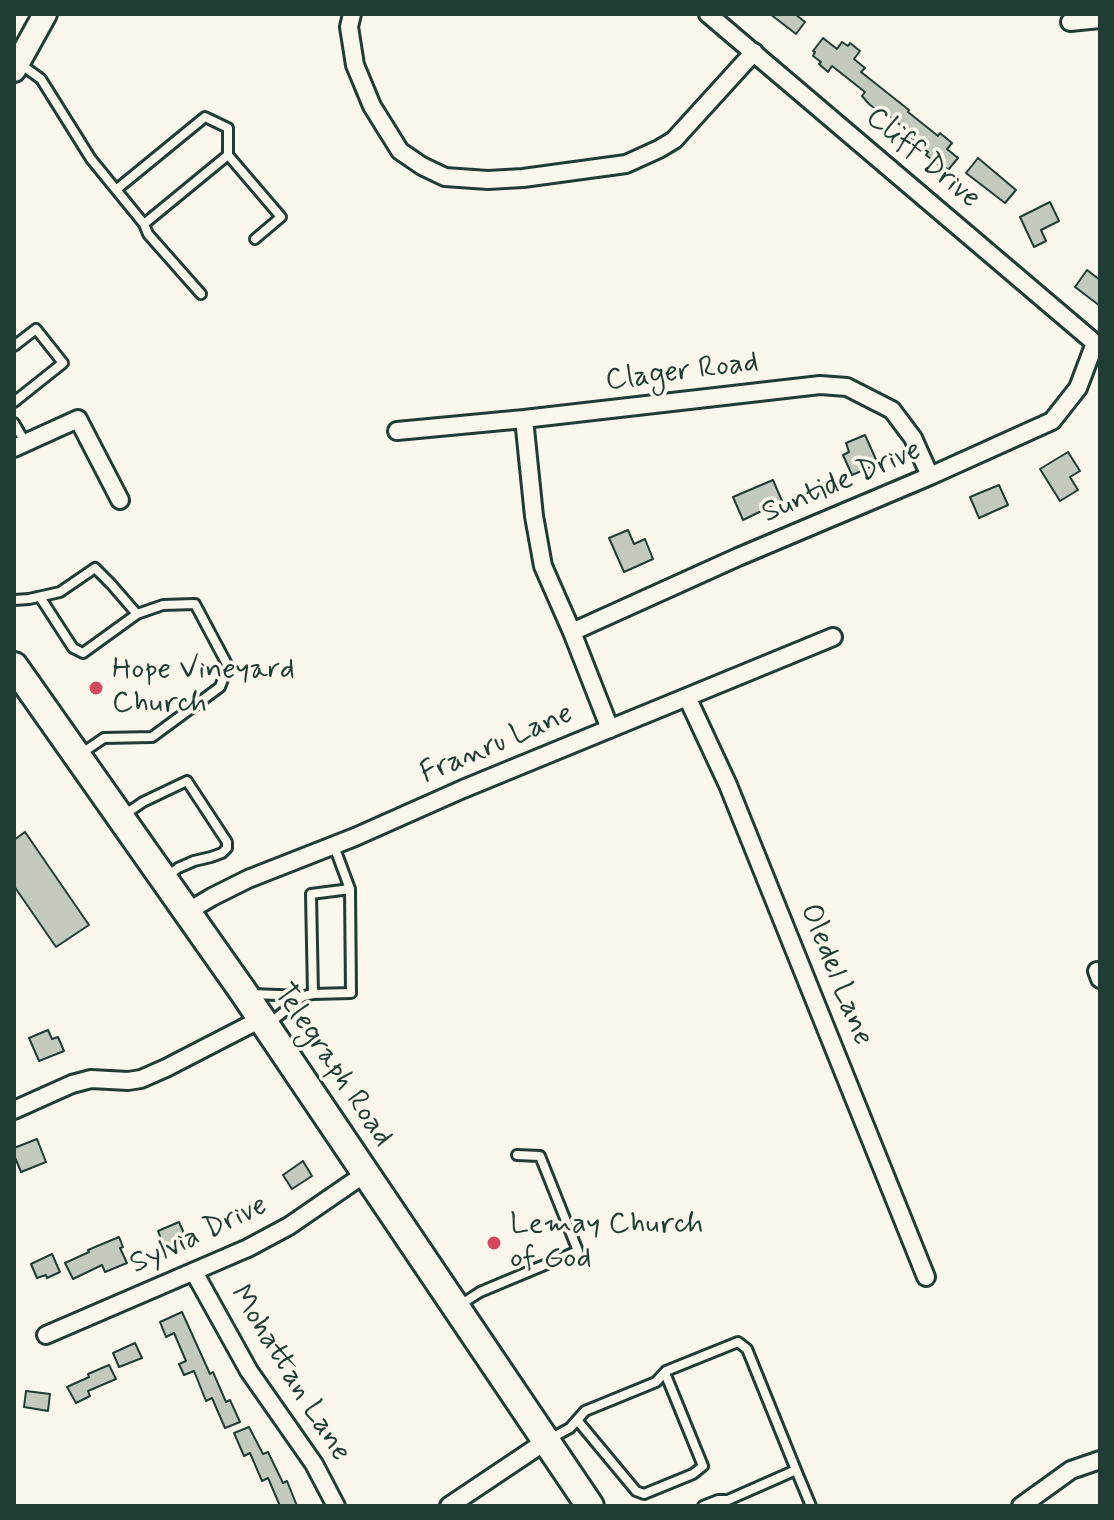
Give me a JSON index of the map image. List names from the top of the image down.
{
  "streets": {
    "main road": ["Telegraph Road"],
    "street": [
      "Cliff Drive",
      "Clager Road",
      "Suntide Drive",
      "Franru Lane",
      "Oledel Lane",
      "Sylvia Drive",
      "Mohattan Lane"
    ]
  },
  "crossings": [
    ["Cliff Drive", "Suntide Drive"],
    ["Clager Road", "Suntide Drive"],
    ["Franru Lane", "Oledel Lane"],
    ["Franru Lane", "Telegraph Road"],
    ["Telegraph Road", "Sylvia Drive"],
    ["Sylvia Drive", "Mohattan Lane"]
  ],
  "places": ["Hope Vineyard Church", "Lemay Church of God"]
}
